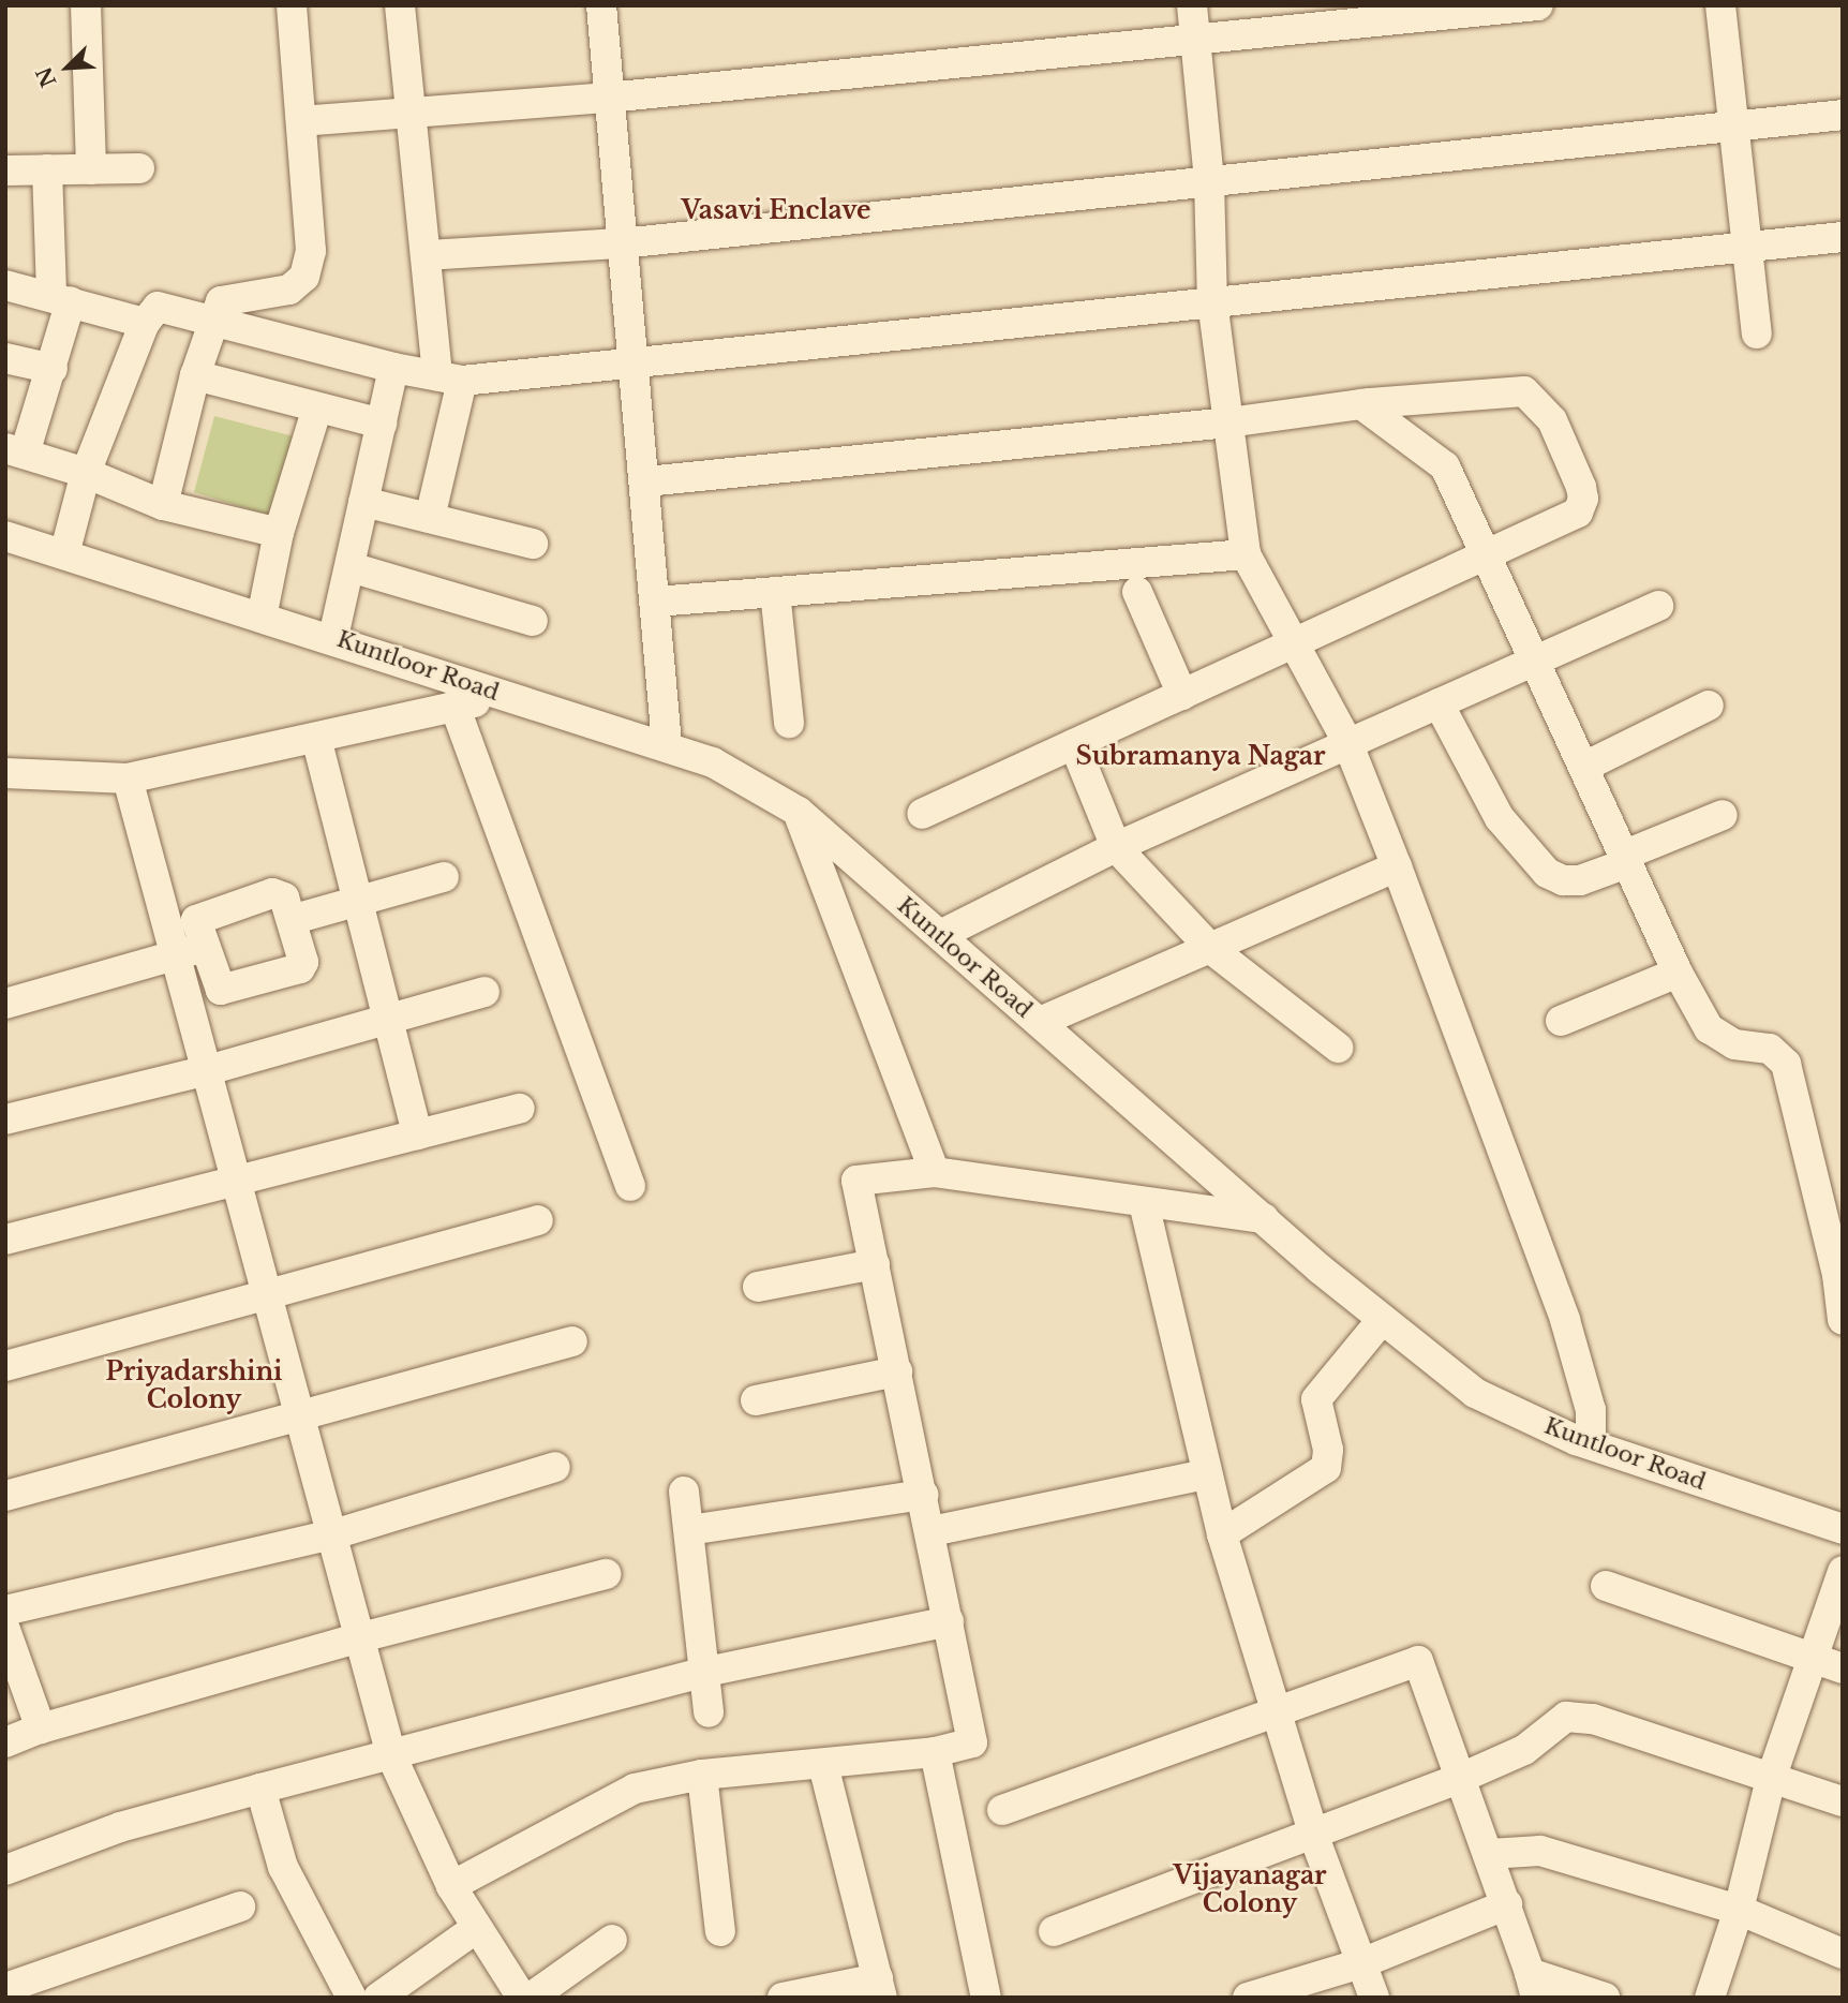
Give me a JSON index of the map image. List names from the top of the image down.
{
  "streets": {
    "street": ["Kuntloor Road"]
  },
  "districts": [
    "Vasavi Enclave",
    "Subramanya Nagar",
    "Priyadarshini Colony",
    "Vijayanagar Colony"
  ],
  "north": "bottom left"
}
